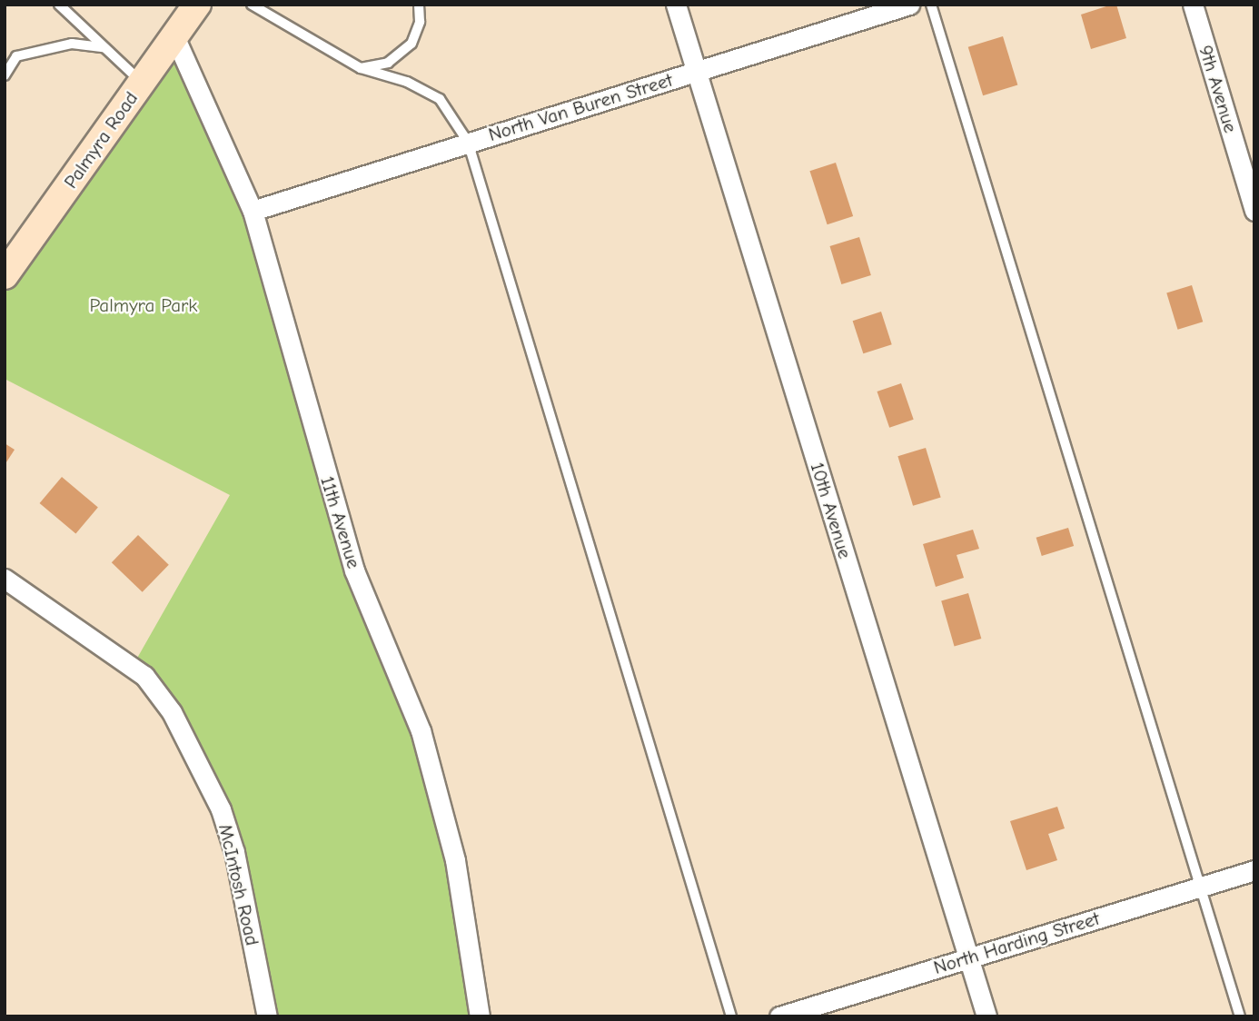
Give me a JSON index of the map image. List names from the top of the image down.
{
  "streets": {
    "main road": ["Palmyra Road"],
    "street": [
      "9th Avenue",
      "North Van Buren Street",
      "10th Avenue",
      "11th Avenue",
      "McIntosh Road",
      "North Harding Street"
    ]
  },
  "crossings": [
    ["North Van Buren Street", "10th Avenue"],
    ["North Van Buren Street", "11th Avenue"],
    ["Palmyra Road", "11th Avenue"],
    ["10th Avenue", "North Harding Street"]
  ],
  "parks": ["Palmyra Park"]
}
